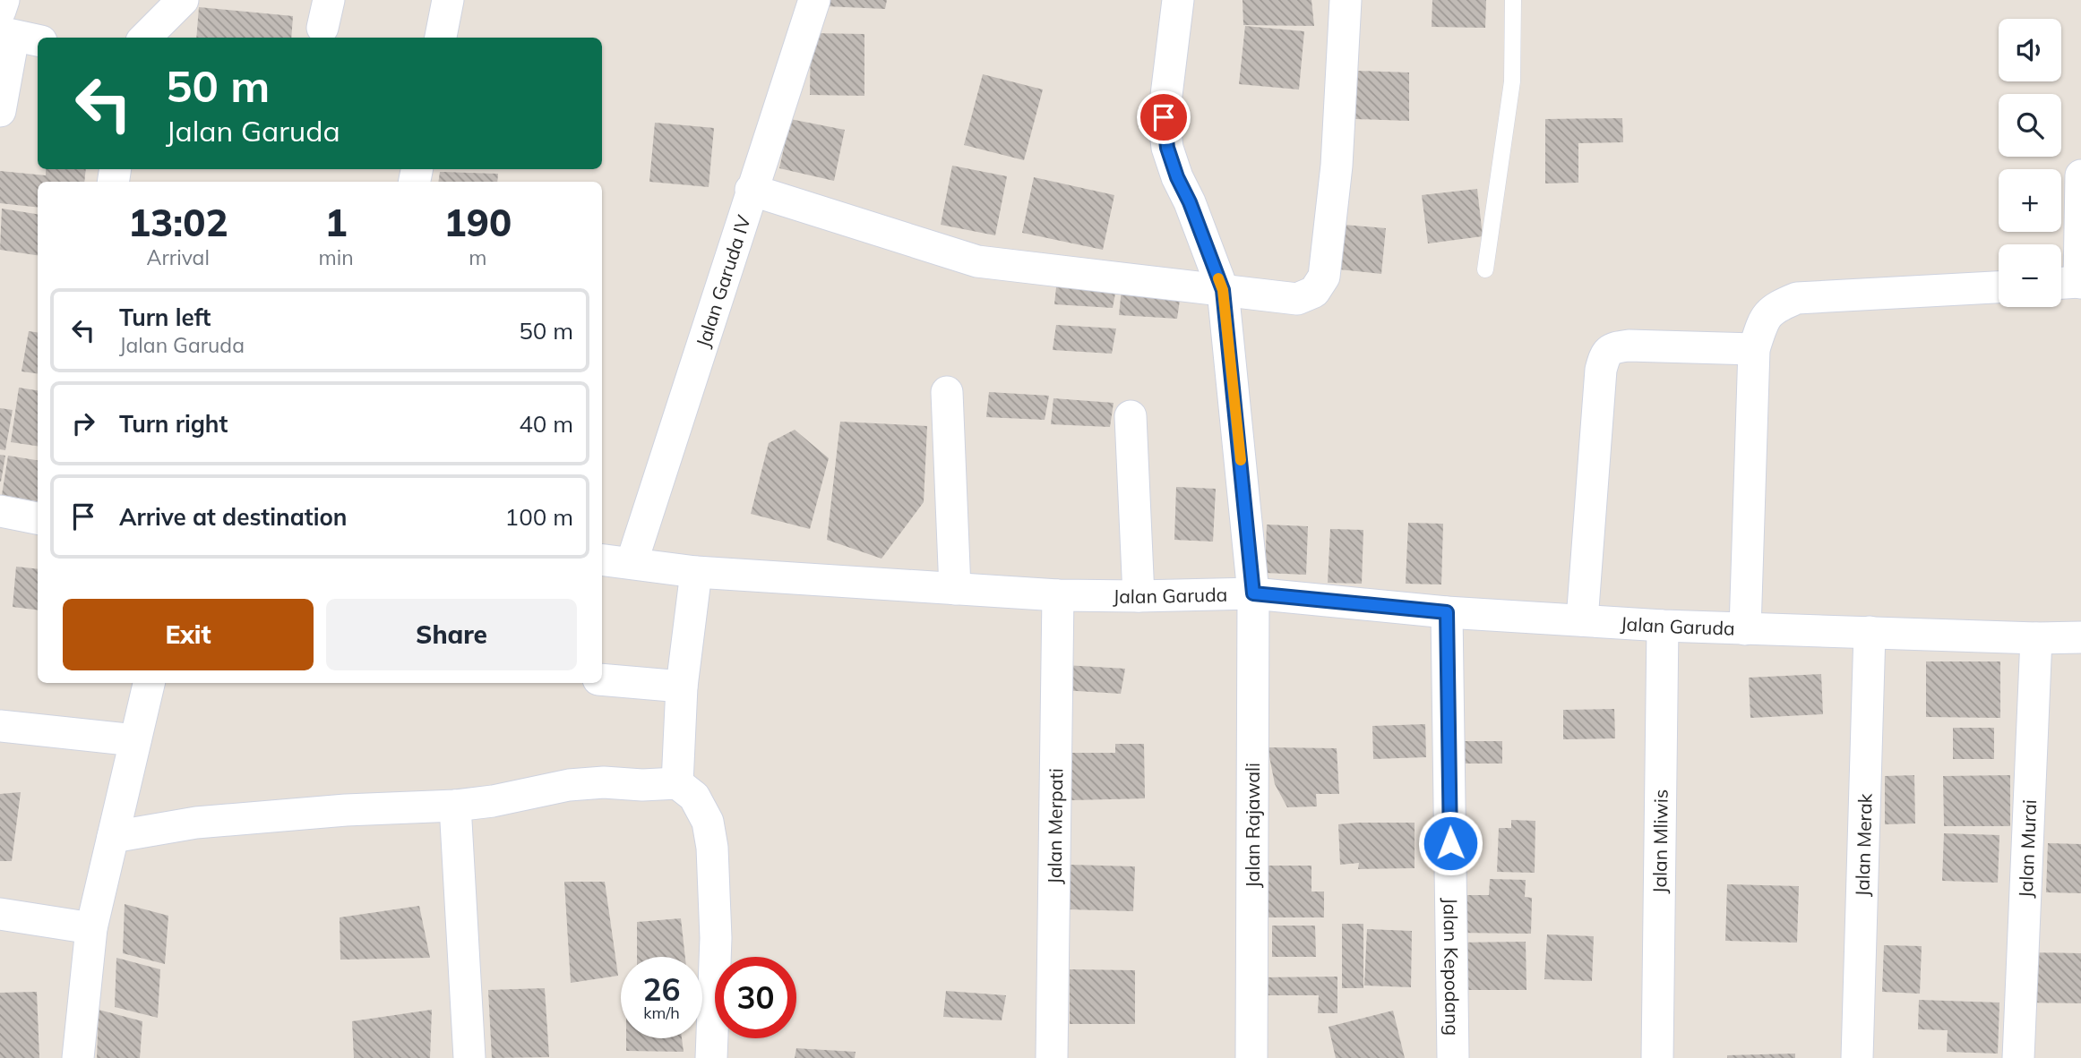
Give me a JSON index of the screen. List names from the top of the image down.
{
  "streets": {
    "street": [
      "Jalan Garuda IV",
      "Jalan Garuda",
      "Jalan Rajawali",
      "Jalan Merpati",
      "Jalan Mliwis",
      "Jalan Merak",
      "Jalan Murai",
      "Jalan Kepodang"
    ]
  },
  "crossings": [
    ["Jalan Garuda IV", "Jalan Garuda"],
    ["Jalan Garuda", "Jalan Rajawali"],
    ["Jalan Garuda", "Jalan Merpati"],
    ["Jalan Garuda", "Jalan Mliwis"],
    ["Jalan Garuda", "Jalan Merak"],
    ["Jalan Garuda", "Jalan Murai"],
    ["Jalan Garuda", "Jalan Kepodang"]
  ],
  "page": {
    "map_buttons": ["+", "−"],
    "turn": ["50 m", "Jalan Garuda"],
    "eta": [
      "13:02",
      "Arrival",
      "1",
      "min",
      "190",
      "m"
    ],
    "list": [
      {
        "name": "Turn left",
        "note": "Jalan Garuda",
        "value": "50 m"
      },
      {
        "name": "Turn right",
        "value": "40 m"
      },
      {
        "name": "Arrive at destination",
        "value": "100 m"
      }
    ],
    "buttons": ["Exit", "Share"],
    "speed": "26 km/h",
    "limit": "30"
  }
}
